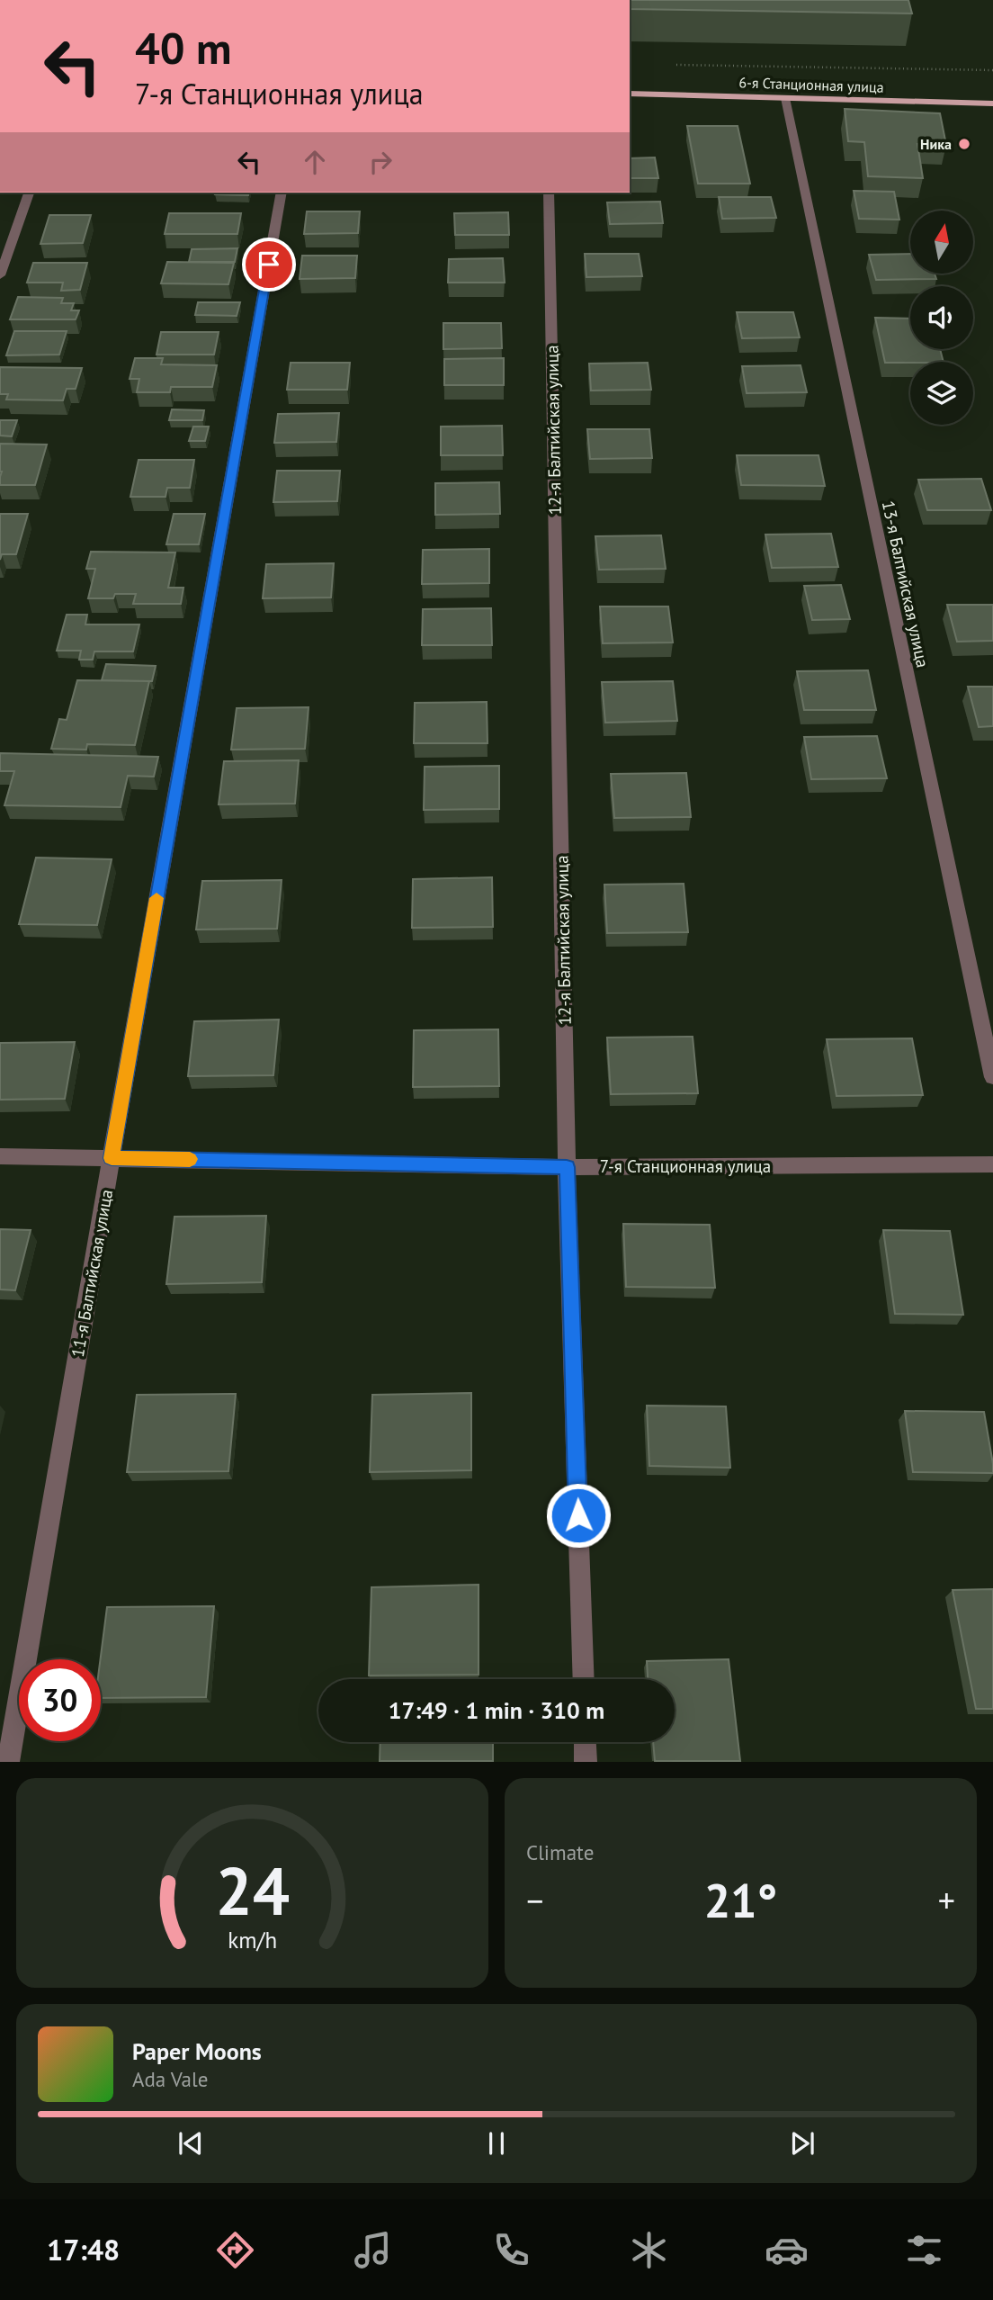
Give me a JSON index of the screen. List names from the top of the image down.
{
  "streets": {
    "main road": ["6-я Станционная улица"],
    "street": [
      "12-я Балтийская улица",
      "13-я Балтийская улица",
      "7-я Станционная улица",
      "11-я Балтийская улица"
    ]
  },
  "crossings": [
    ["6-я Станционная улица", "13-я Балтийская улица"],
    ["12-я Балтийская улица", "7-я Станционная улица"],
    ["7-я Станционная улица", "11-я Балтийская улица"]
  ],
  "places": ["Ника"],
  "north": "top",
  "page": {
    "turn": ["40 m", "7-я Станционная улица"],
    "limit": "30",
    "trip": "17:49 · 1 min · 310 m",
    "tile": "Climate",
    "heat": ["−", "21°", "+"],
    "song": ["Paper Moons", "Ada Vale"],
    "tabs": "17:48",
    "gauge": ["24", "km/h"]
  }
}
